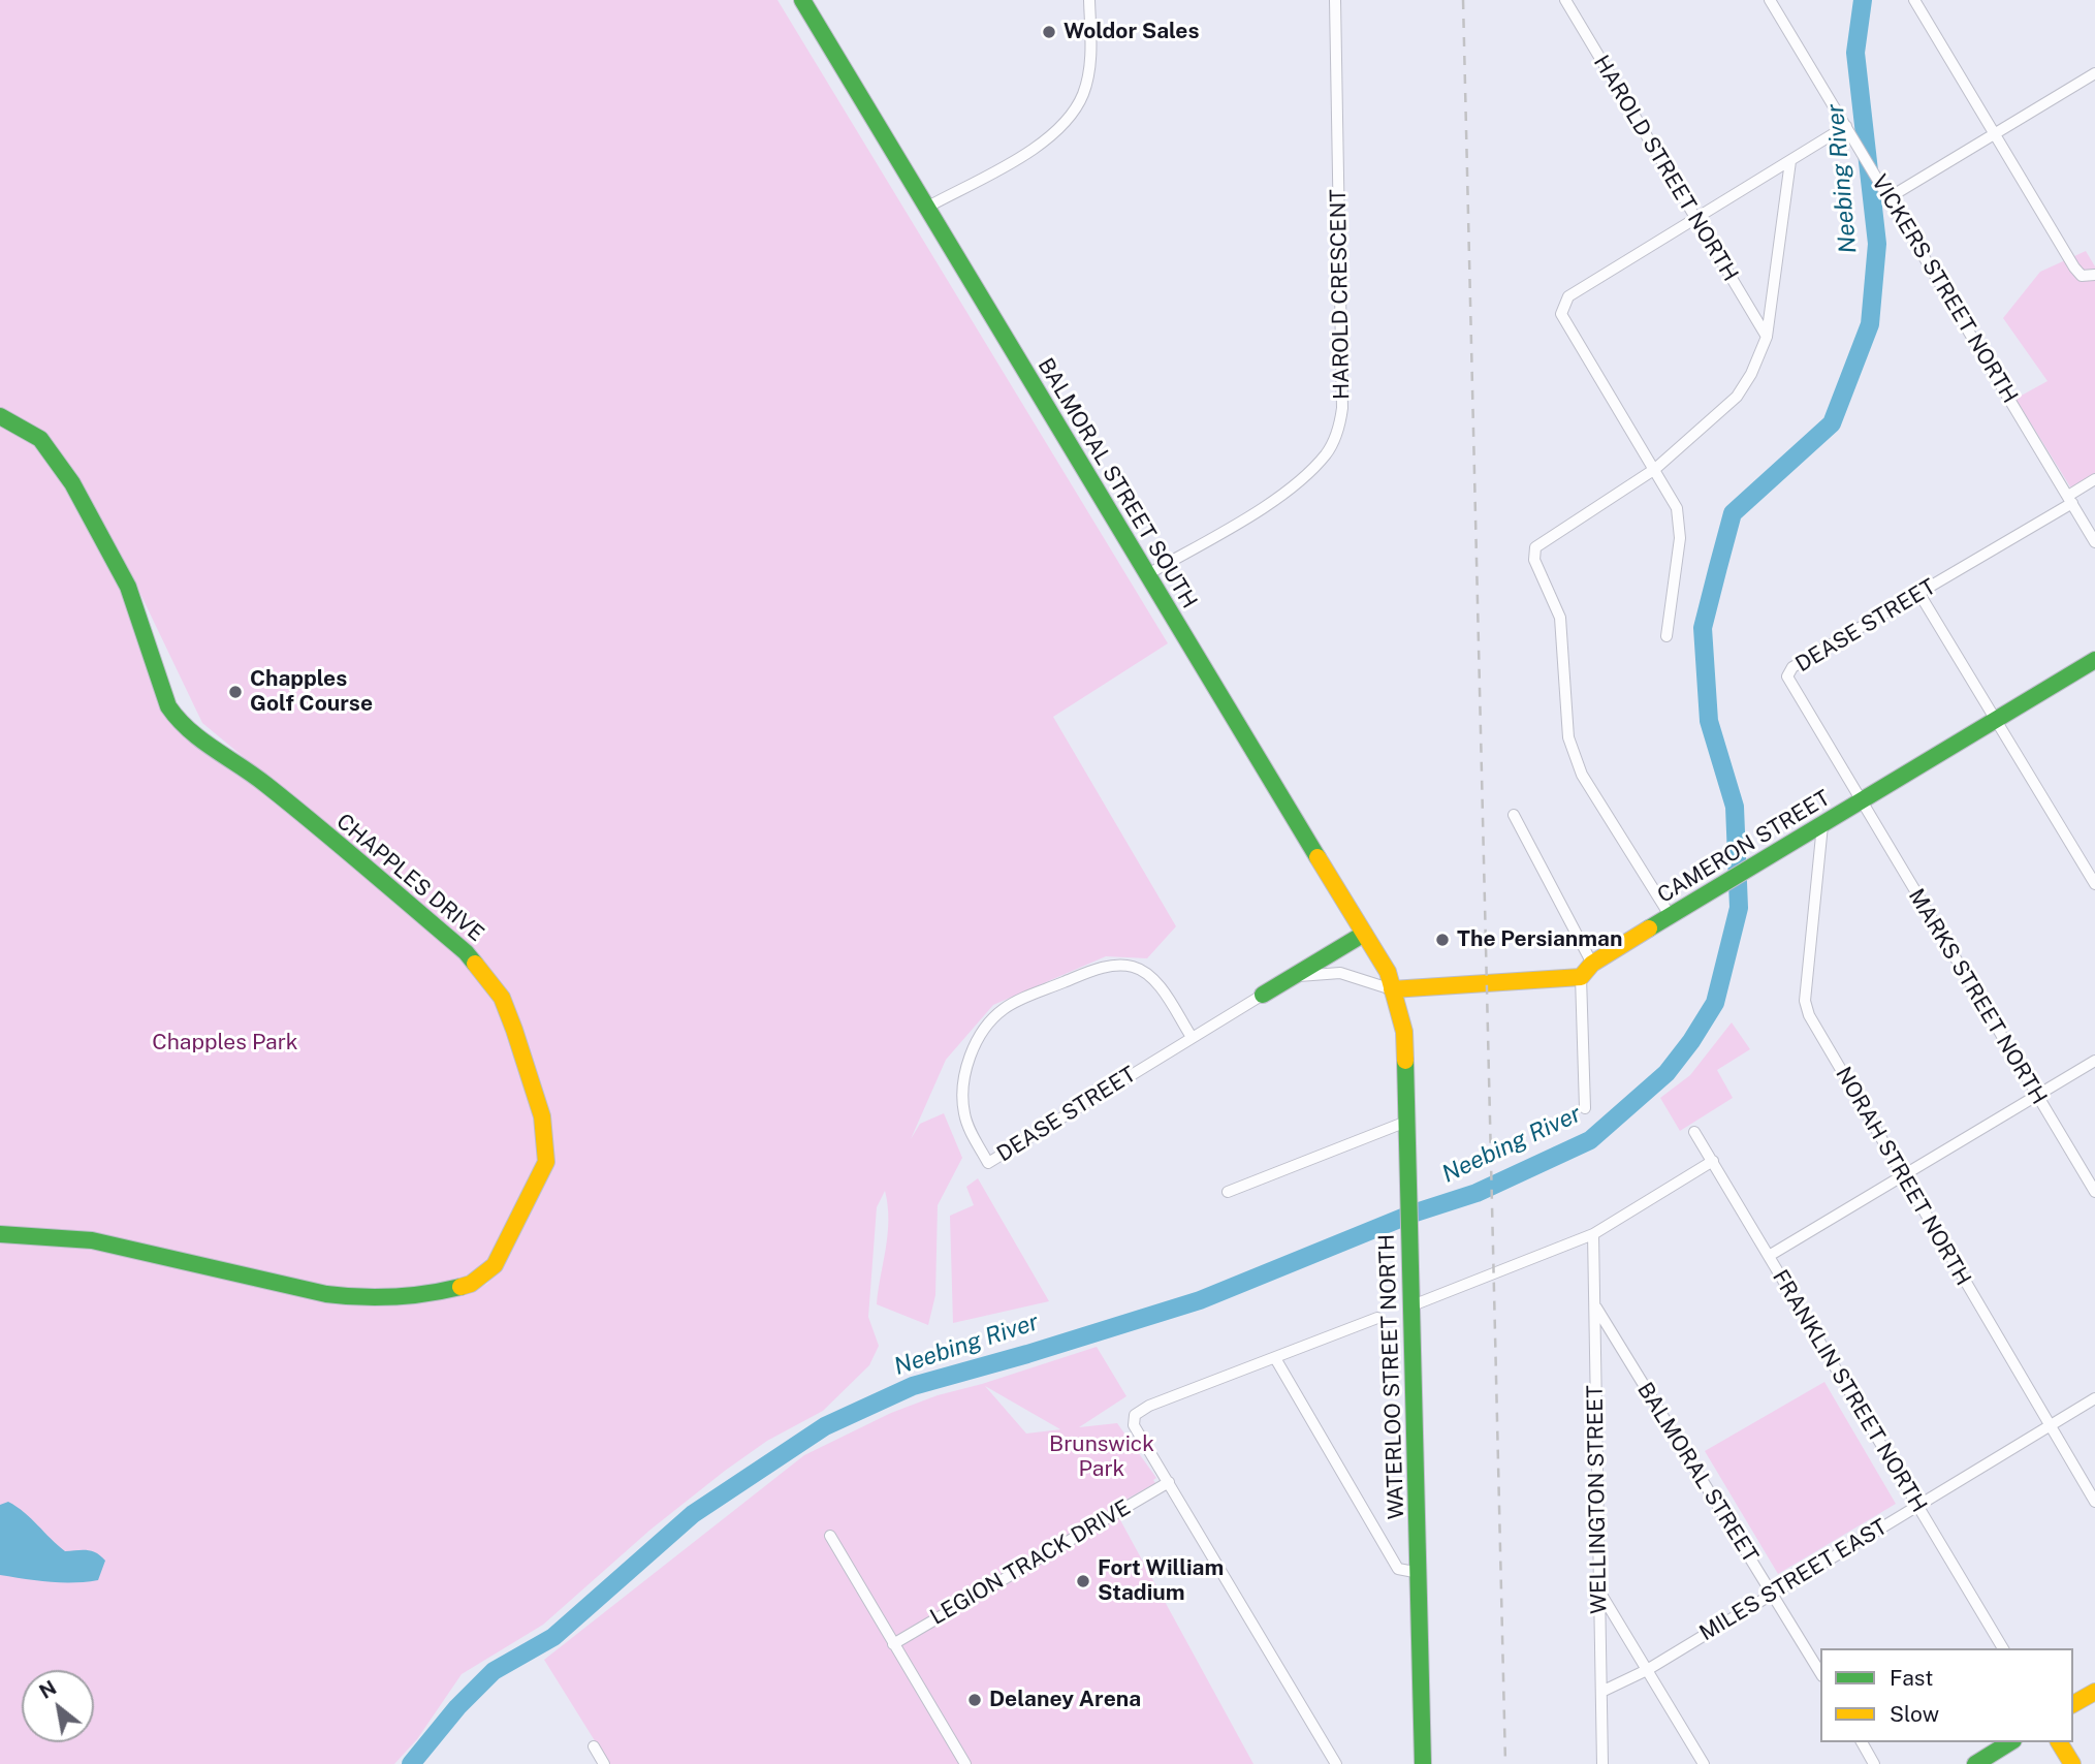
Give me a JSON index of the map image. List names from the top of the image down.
{
  "streets": {
    "street": [
      "HAROLD STREET NORTH",
      "VICKERS STREET NORTH",
      "HAROLD CRESCENT",
      "BALMORAL STREET SOUTH",
      "DEASE STREET",
      "CAMERON STREET",
      "CHAPPLES DRIVE",
      "MARKS STREET NORTH",
      "NORAH STREET NORTH",
      "WATERLOO STREET NORTH",
      "FRANKLIN STREET NORTH",
      "BALMORAL STREET",
      "WELLINGTON STREET",
      "LEGION TRACK DRIVE",
      "MILES STREET EAST"
    ]
  },
  "crossings": [
    ["VICKERS STREET NORTH", "DEASE STREET"],
    ["HAROLD CRESCENT", "BALMORAL STREET SOUTH"],
    ["BALMORAL STREET SOUTH", "DEASE STREET"],
    ["BALMORAL STREET SOUTH", "CAMERON STREET"],
    ["BALMORAL STREET SOUTH", "WATERLOO STREET NORTH"],
    ["DEASE STREET", "CAMERON STREET"],
    ["DEASE STREET", "MARKS STREET NORTH"],
    ["DEASE STREET", "WATERLOO STREET NORTH"],
    ["CAMERON STREET", "MARKS STREET NORTH"],
    ["CAMERON STREET", "NORAH STREET NORTH"],
    ["CAMERON STREET", "WATERLOO STREET NORTH"],
    ["NORAH STREET NORTH", "MILES STREET EAST"],
    ["FRANKLIN STREET NORTH", "MILES STREET EAST"],
    ["BALMORAL STREET", "WELLINGTON STREET"],
    ["BALMORAL STREET", "MILES STREET EAST"],
    ["WELLINGTON STREET", "MILES STREET EAST"]
  ],
  "water": ["Neebing River"],
  "parks": ["Chapples Park", "Brunswick Park"],
  "places": [
    "Woldor Sales",
    "Chapples Golf Course",
    "The Persianman",
    "Fort William Stadium",
    "Delaney Arena"
  ],
  "legend": ["Fast", "Slow"],
  "north": "top left"
}
